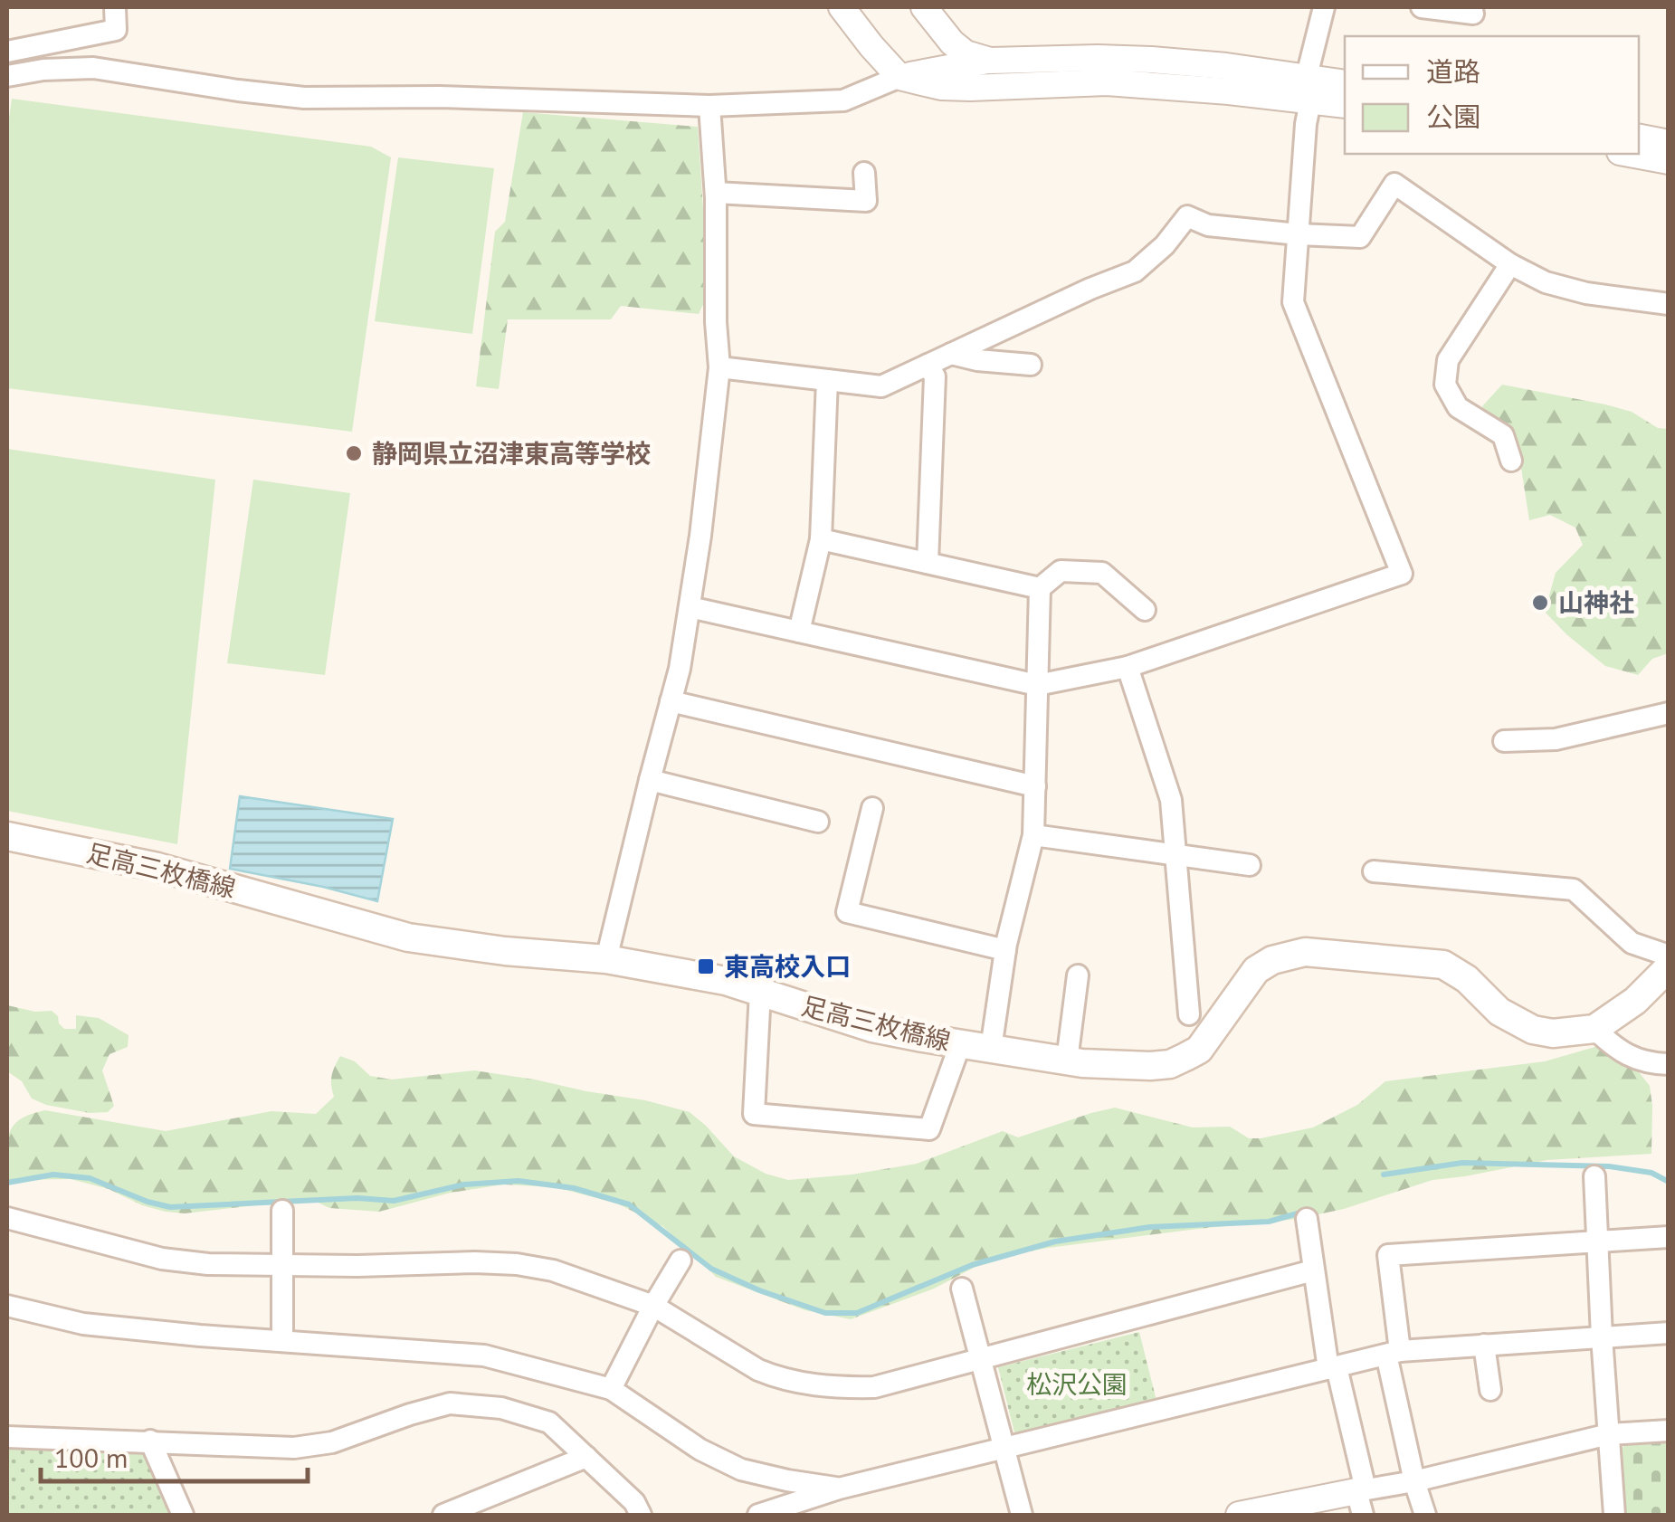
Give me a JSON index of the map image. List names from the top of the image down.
{
  "streets": {
    "main road": ["足高三枚橋線"]
  },
  "parks": ["松沢公園"],
  "places": {
    "other": ["静岡県立沼津東高等学校", "山神社"],
    "transit": ["東高校入口"]
  },
  "legend": ["道路", "公園"],
  "scale_bar": "100 m"
}
